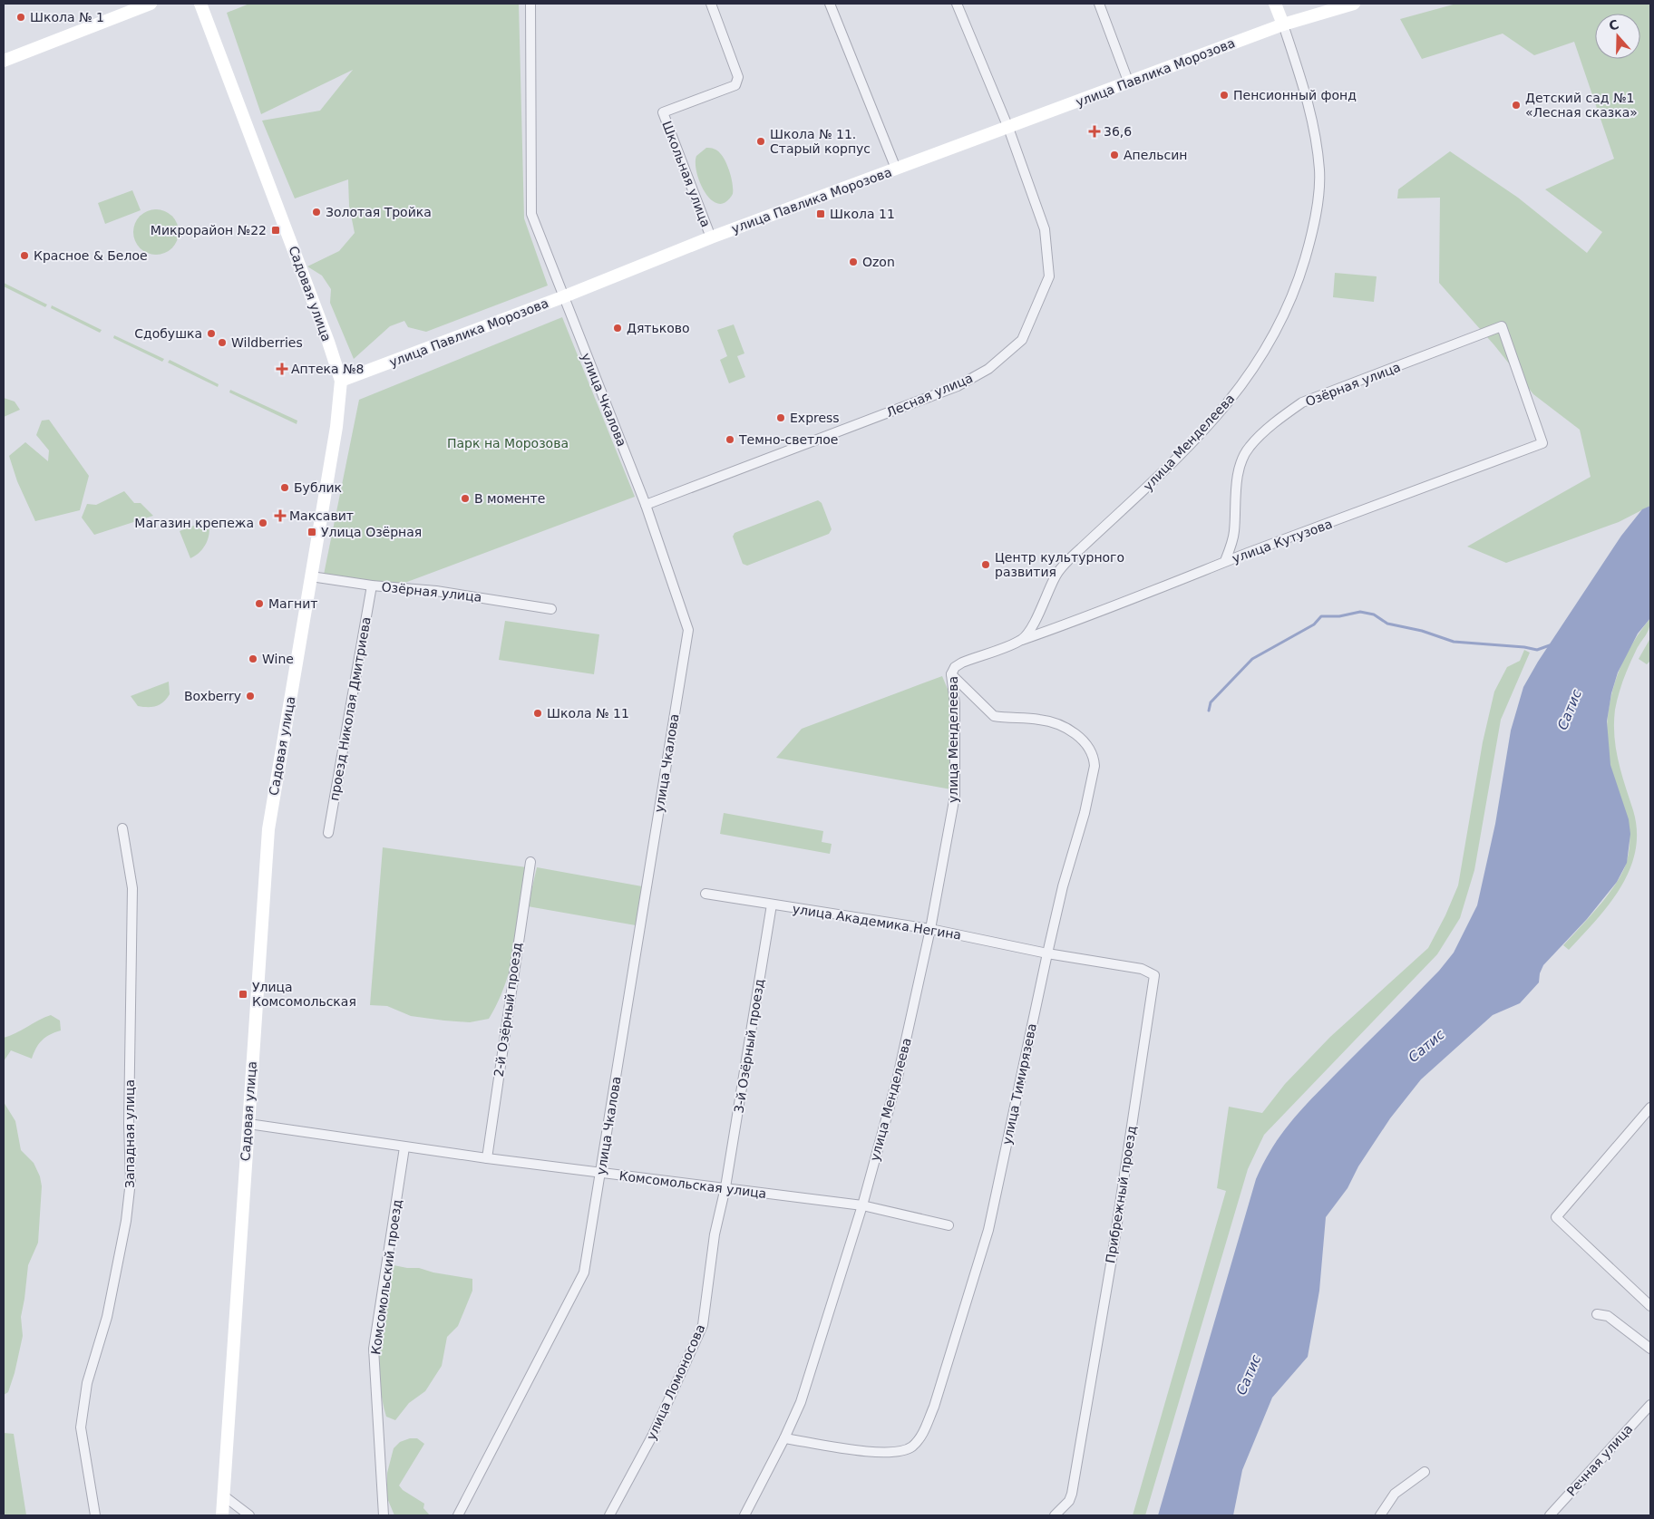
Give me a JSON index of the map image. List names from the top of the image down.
{
  "streets": {
    "street": [
      "улица Павлика Морозова",
      "Школьная улица",
      "Садовая улица",
      "Озёрная улица",
      "Лесная улица",
      "улица Чкалова",
      "улица Менделеева",
      "улица Кутузова",
      "проезд Николая Дмитриева",
      "улица Академика Негина",
      "2-й Озёрный проезд",
      "3-й Озёрный проезд",
      "улица Тимирязева",
      "Западная улица",
      "Комсомольская улица",
      "Прибрежный проезд",
      "Комсомольский проезд",
      "улица Ломоносова",
      "Речная улица"
    ]
  },
  "crossings": [
    ["улица Павлика Морозова", "Школьная улица"],
    ["улица Павлика Морозова", "Садовая улица"],
    ["улица Павлика Морозова", "Лесная улица"],
    ["улица Павлика Морозова", "улица Чкалова"],
    ["улица Павлика Морозова", "улица Менделеева"],
    ["Садовая улица", "Озёрная улица"],
    ["Садовая улица", "Комсомольская улица"],
    ["Озёрная улица", "улица Кутузова"],
    ["Озёрная улица", "проезд Николая Дмитриева"],
    ["Лесная улица", "улица Чкалова"],
    ["улица Чкалова", "Комсомольская улица"],
    ["улица Менделеева", "улица Кутузова"],
    ["улица Менделеева", "улица Академика Негина"],
    ["улица Менделеева", "улица Тимирязева"],
    ["улица Менделеева", "Комсомольская улица"],
    ["улица Академика Негина", "3-й Озёрный проезд"],
    ["улица Академика Негина", "улица Тимирязева"],
    ["улица Академика Негина", "Прибрежный проезд"],
    ["2-й Озёрный проезд", "Комсомольская улица"],
    ["3-й Озёрный проезд", "Комсомольская улица"],
    ["3-й Озёрный проезд", "улица Ломоносова"],
    ["улица Тимирязева", "Прибрежный проезд"],
    ["Комсомольская улица", "Комсомольский проезд"],
    ["Комсомольская улица", "улица Ломоносова"]
  ],
  "water": ["Сатис"],
  "parks": ["Парк на Морозова"],
  "places": {
    "other": [
      "Школа № 1",
      "Пенсионный фонд",
      "Детский сад №1 «Лесная сказка»",
      "Школа № 11. Старый корпус",
      "Апельсин",
      "Золотая Тройка",
      "Красное & Белое",
      "Ozon",
      "Дятьково",
      "Сдобушка",
      "Wildberries",
      "Express",
      "Темно-светлое",
      "Бублик",
      "В моменте",
      "Магазин крепежа",
      "Центр культурного развития",
      "Магнит",
      "Wine",
      "Boxberry",
      "Школа № 11"
    ],
    "health": ["36,6", "Аптека №8", "Максавит"],
    "transit": [
      "Школа 11",
      "Микрорайон №22",
      "Улица Озёрная",
      "Улица Комсомольская"
    ]
  },
  "north": "top"
}
